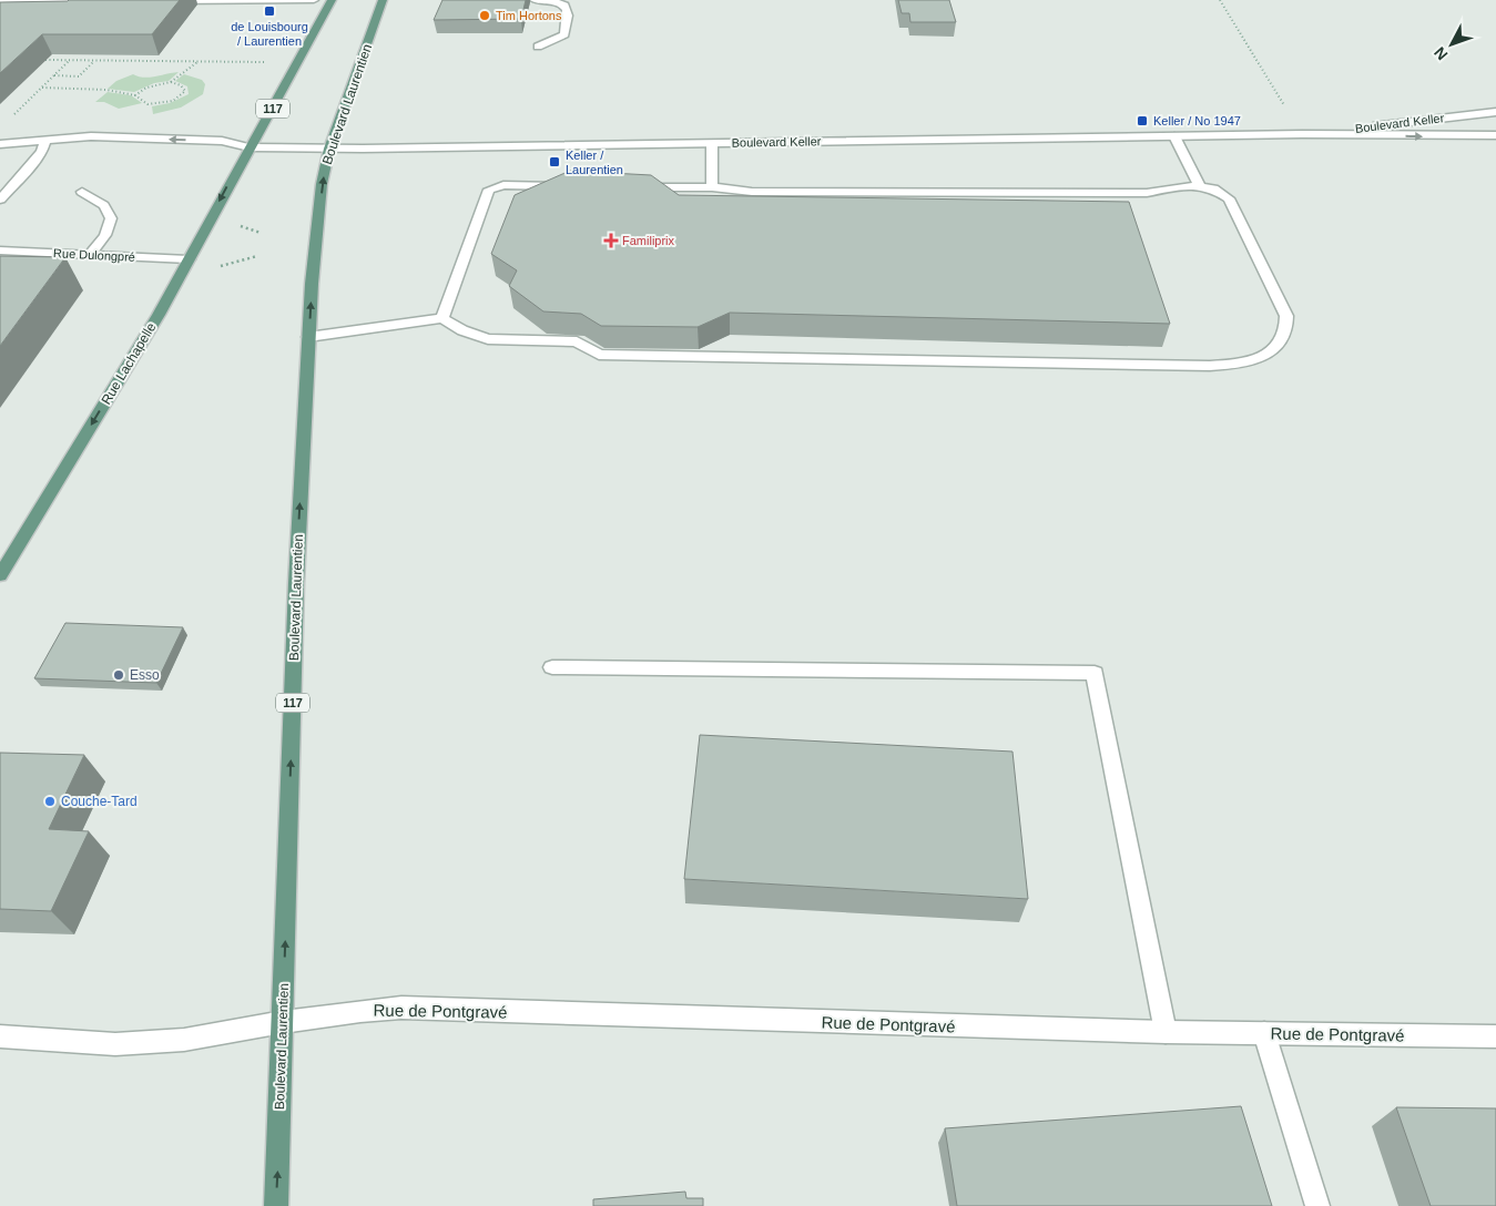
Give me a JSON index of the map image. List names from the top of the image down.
{
  "streets": {
    "main road": ["Boulevard Laurentien", "117", "Rue Lachapelle"],
    "street": ["Boulevard Keller", "Rue Dulongpré", "Rue de Pontgravé"]
  },
  "crossings": [
    ["Boulevard Laurentien", "Boulevard Keller"],
    ["Boulevard Laurentien", "Rue de Pontgravé"],
    ["117", "Boulevard Keller"],
    ["117", "Rue Lachapelle"],
    ["Boulevard Keller", "Rue Lachapelle"],
    ["Rue Dulongpré", "Rue Lachapelle"]
  ],
  "one_way": ["Boulevard Laurentien", "Rue Lachapelle"],
  "places": {
    "transit": ["de Louisbourg / Laurentien", "Keller / No 1947", "Keller / Laurentien"],
    "other": ["Tim Hortons", "Esso", "Couche-Tard"],
    "health": ["Familiprix"]
  },
  "north": "bottom left"
}
